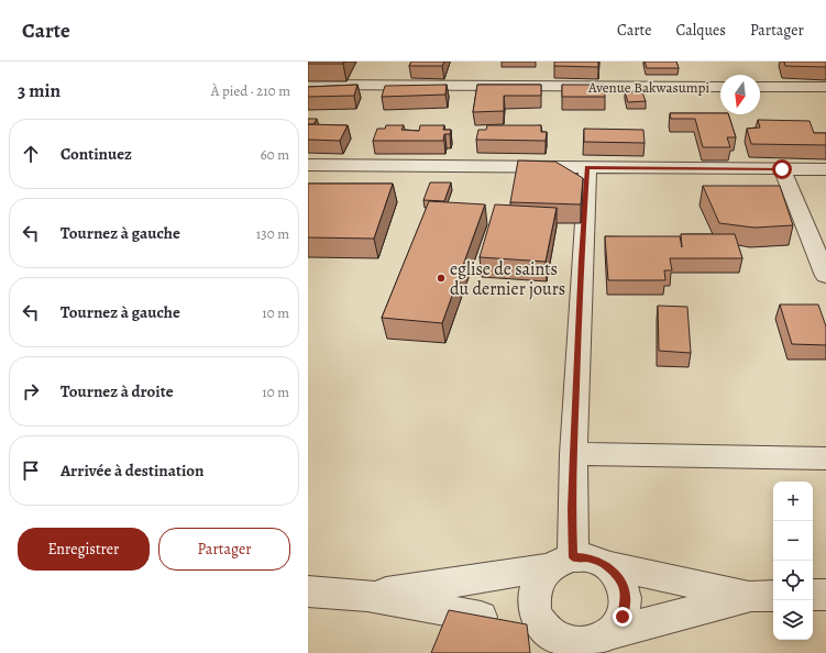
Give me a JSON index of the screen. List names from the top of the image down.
{
  "streets": {
    "street": ["Avenue Bakwasumpi"]
  },
  "places": ["eglise de saints du dernier jours"],
  "north": "bottom",
  "page": {
    "header": "Carte",
    "nav": ["Carte", "Calques", "Partager"],
    "heading": ["3 min", "À pied · 210 m"],
    "list": [
      ["Continuez", "60 m"],
      ["Tournez à gauche", "130 m"],
      ["Tournez à gauche", "10 m"],
      ["Tournez à droite", "10 m"],
      "Arrivée à destination"
    ],
    "map_buttons": ["+", "−"],
    "buttons": ["Enregistrer", "Partager"]
  }
}
